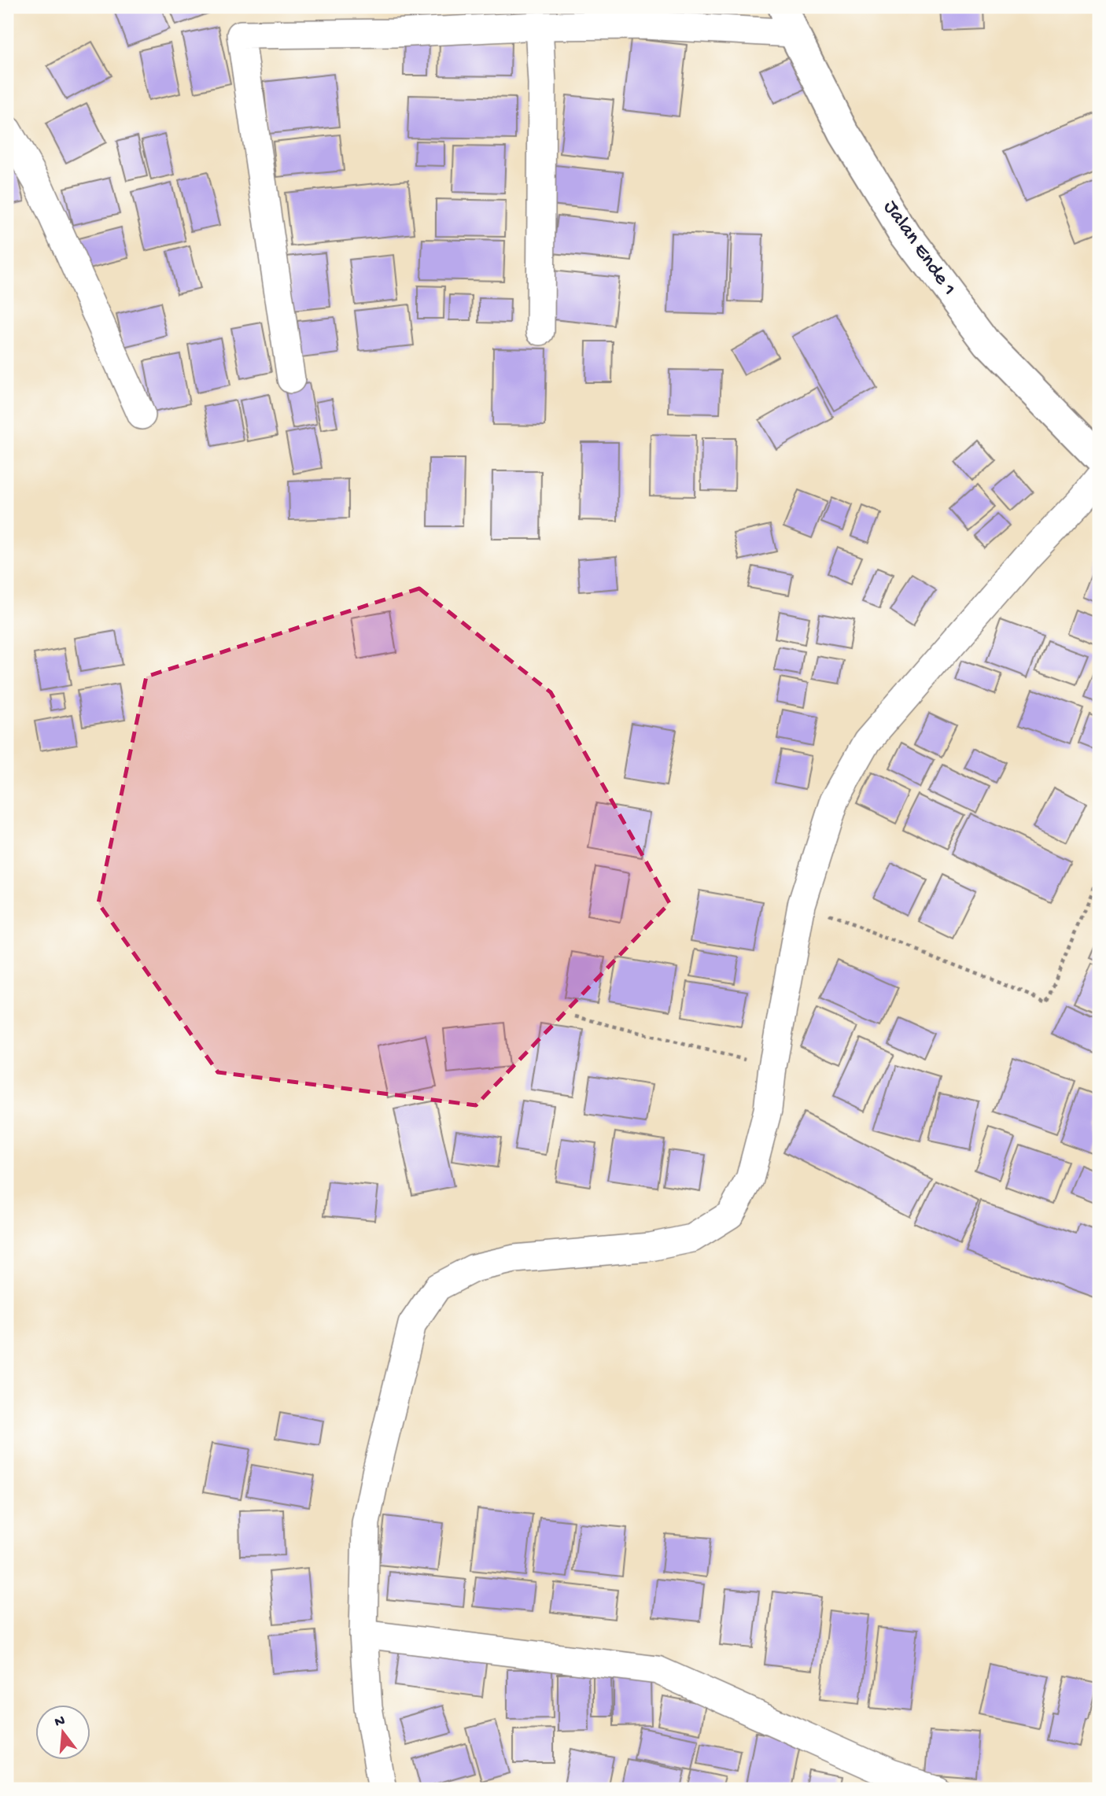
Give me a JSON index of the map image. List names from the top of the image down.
{
  "streets": {
    "street": ["Jalan Ende 1"]
  },
  "north": "top"
}
